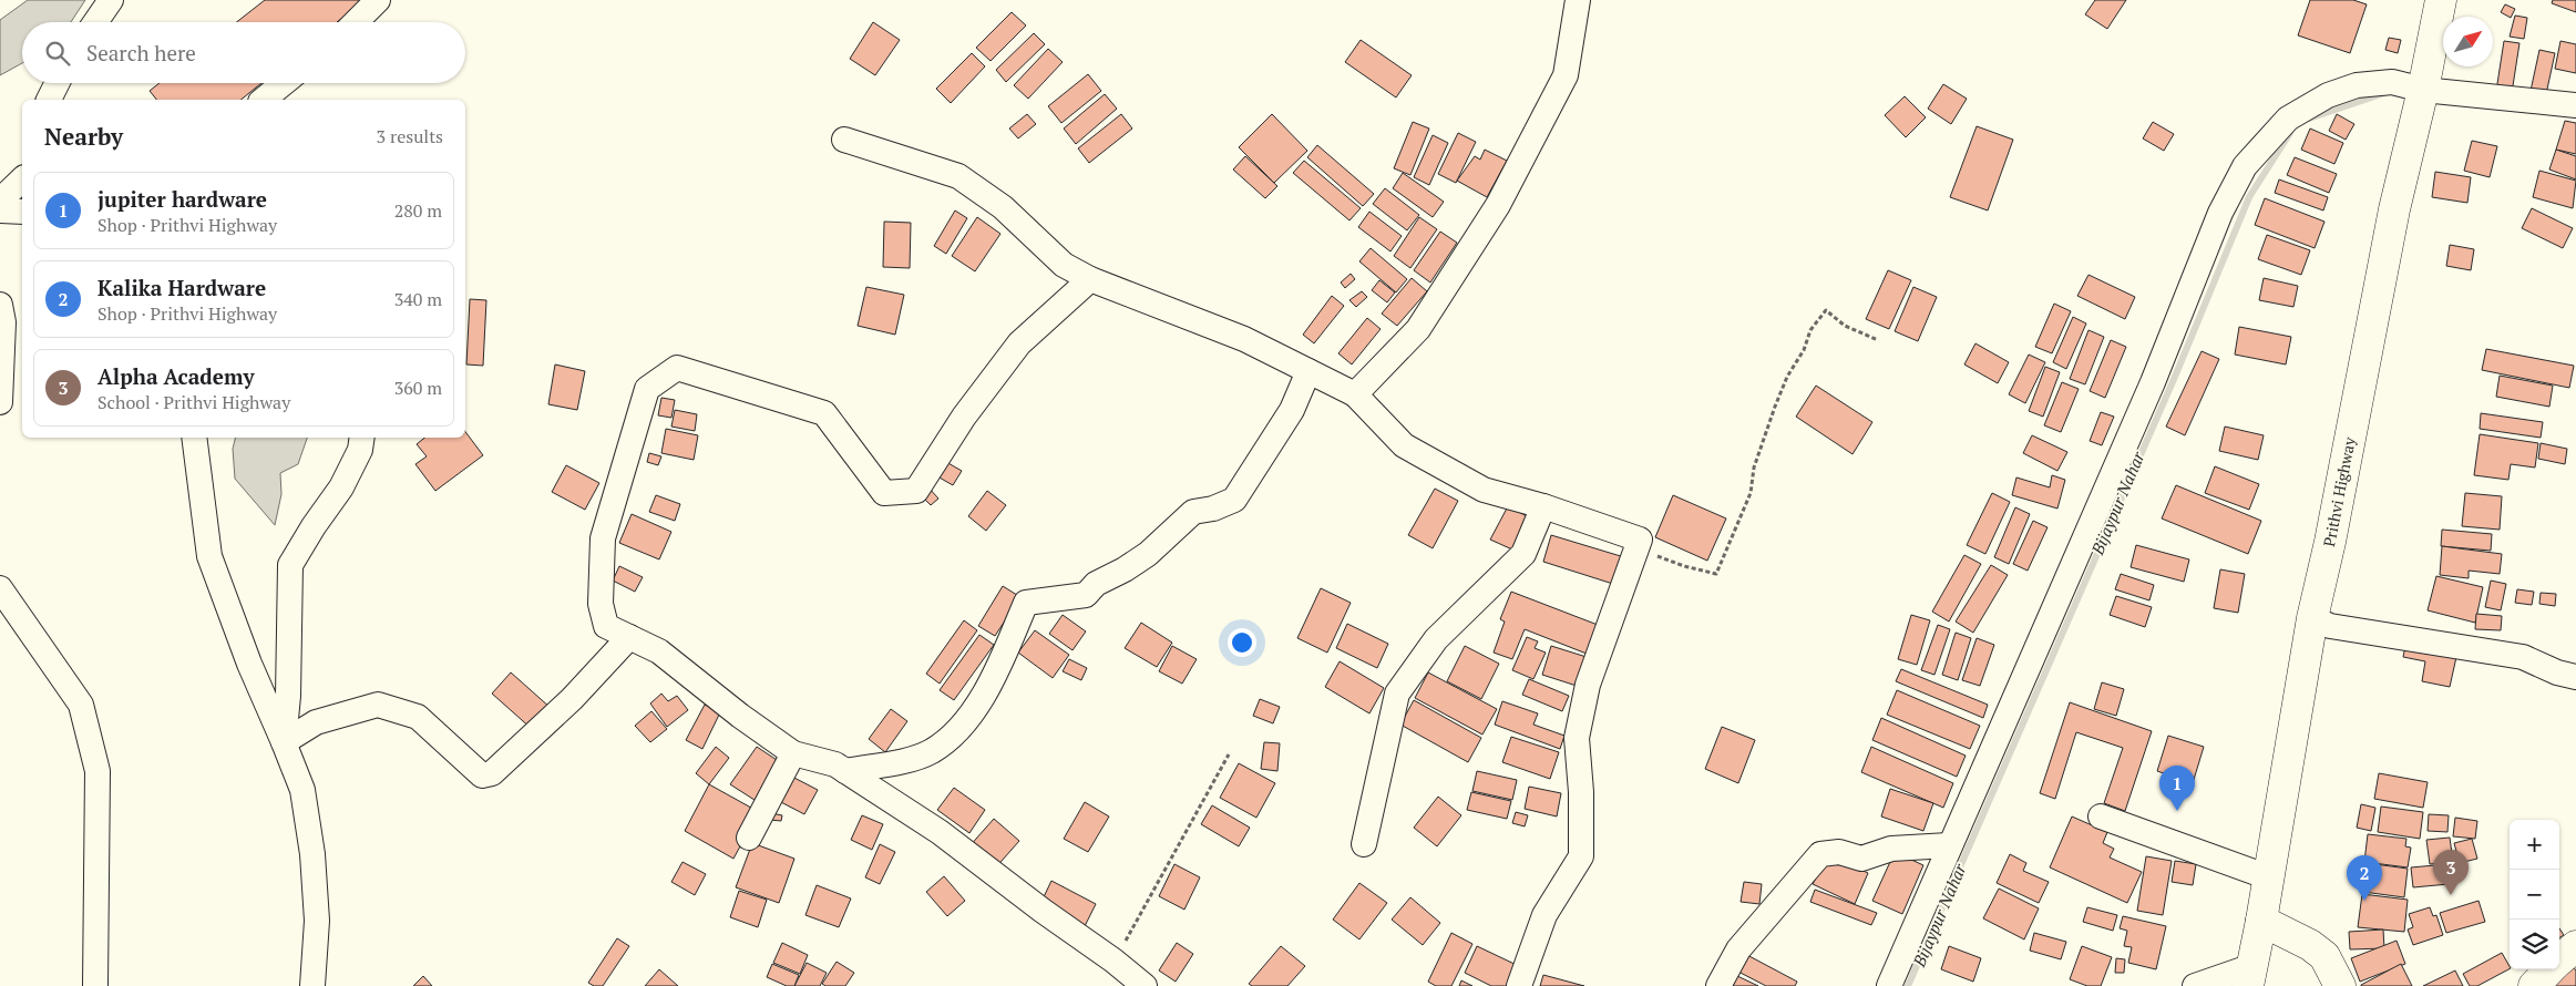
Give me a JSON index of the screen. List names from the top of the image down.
{
  "streets": {
    "main road": ["Prithvi Highway"]
  },
  "water": ["Bijaypur Nahar"],
  "north": "top right",
  "page": {
    "search": "Search here",
    "heading": ["Nearby", "3 results"],
    "list": [
      {
        "mark": "1",
        "name": "jupiter hardware",
        "note": "Shop · Prithvi Highway",
        "value": "280 m"
      },
      {
        "mark": "2",
        "name": "Kalika Hardware",
        "note": "Shop · Prithvi Highway",
        "value": "340 m"
      },
      {
        "mark": "3",
        "name": "Alpha Academy",
        "note": "School · Prithvi Highway",
        "value": "360 m"
      }
    ],
    "pins": ["1", "3", "2"],
    "map_buttons": ["+", "−"]
  }
}
